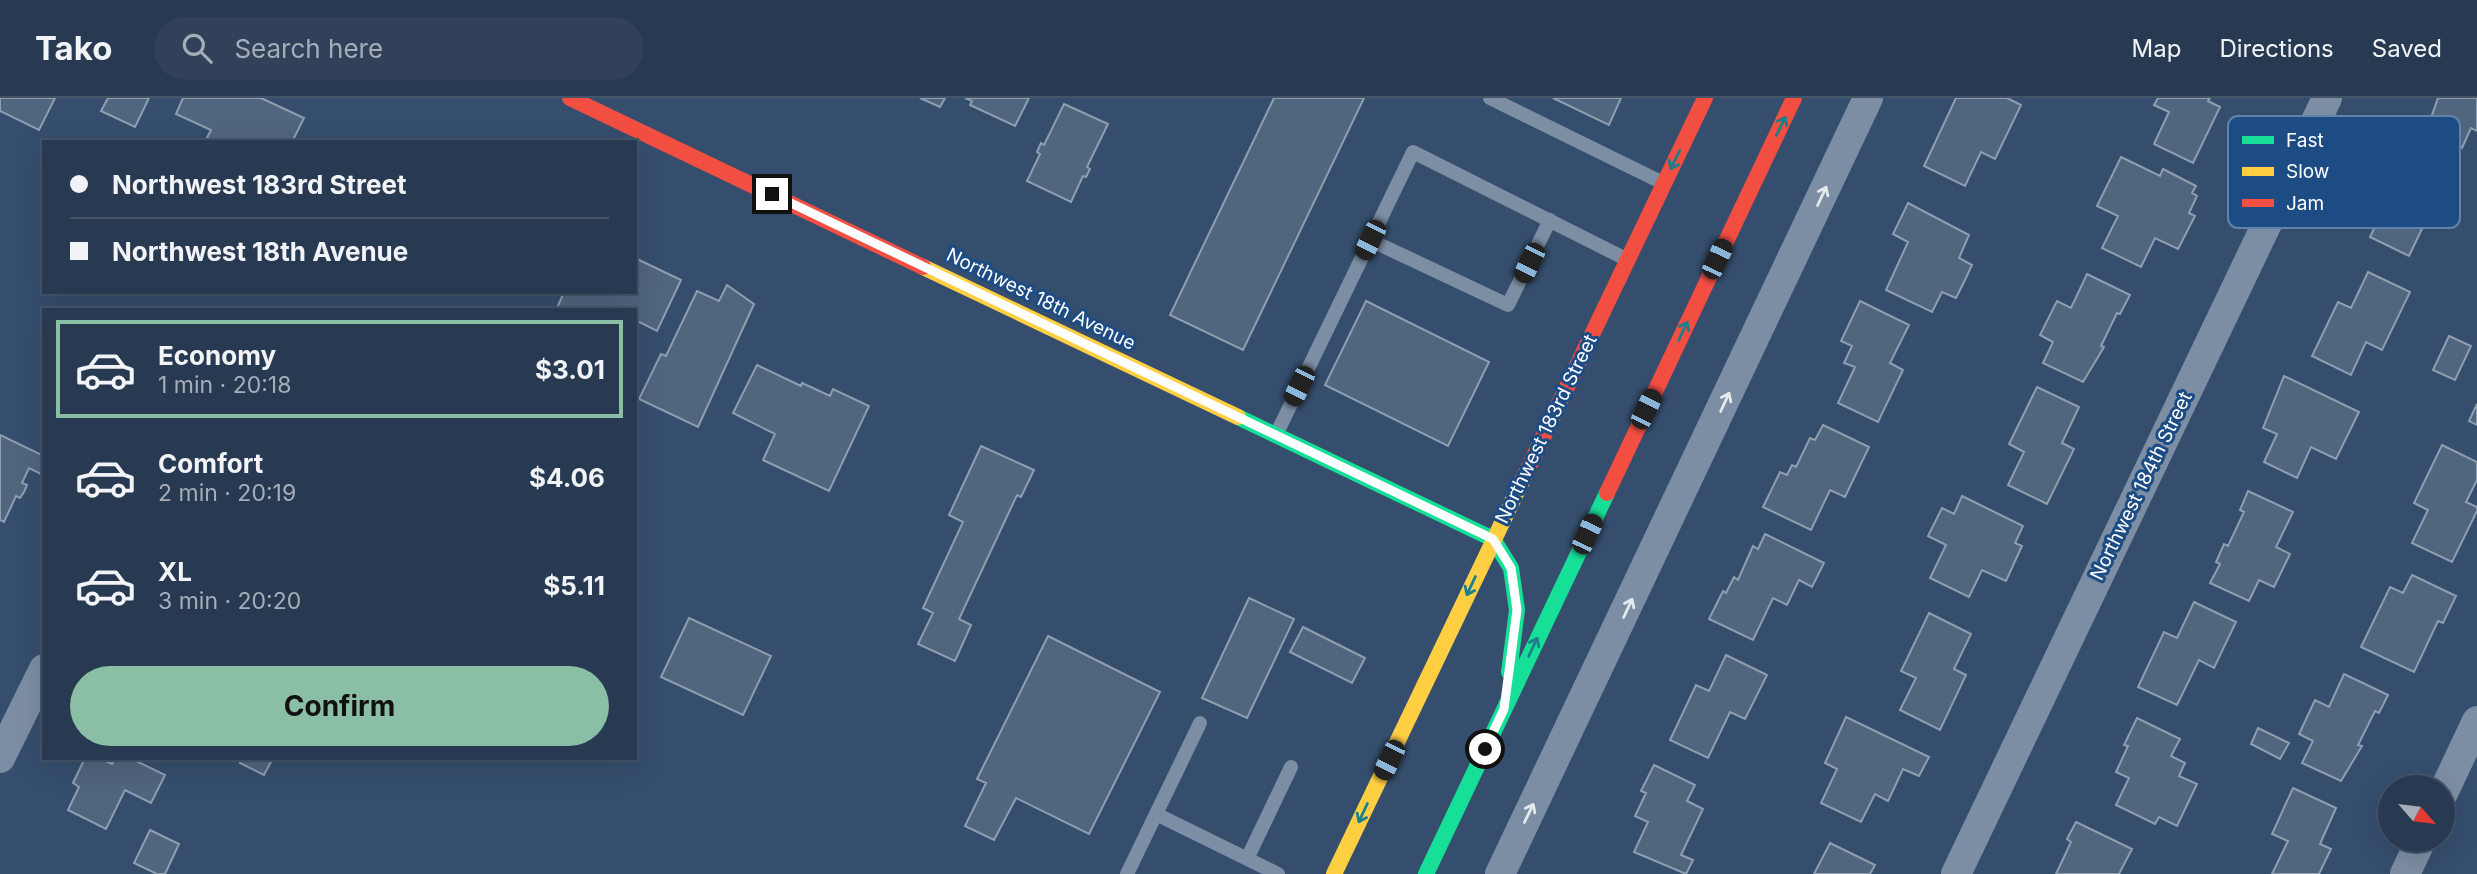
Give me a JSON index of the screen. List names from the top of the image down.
{
  "streets": {
    "main road": ["Northwest 18th Avenue", "Northwest 183rd Street"],
    "street": ["Northwest 184th Street"]
  },
  "crossings": [
    ["Northwest 18th Avenue", "Northwest 183rd Street"]
  ],
  "legend": ["Fast", "Slow", "Jam"],
  "north": "bottom right",
  "page": {
    "header": "Tako",
    "search": "Search here",
    "nav": ["Map", "Directions", "Saved"],
    "banner": ["Northwest 183rd Street", "Northwest 18th Avenue"],
    "list": [
      {
        "name": "Economy",
        "note": "1 min · 20:18",
        "value": "$3.01"
      },
      {
        "name": "Comfort",
        "note": "2 min · 20:19",
        "value": "$4.06"
      },
      {
        "name": "XL",
        "note": "3 min · 20:20",
        "value": "$5.11"
      }
    ],
    "buttons": "Confirm"
  }
}
